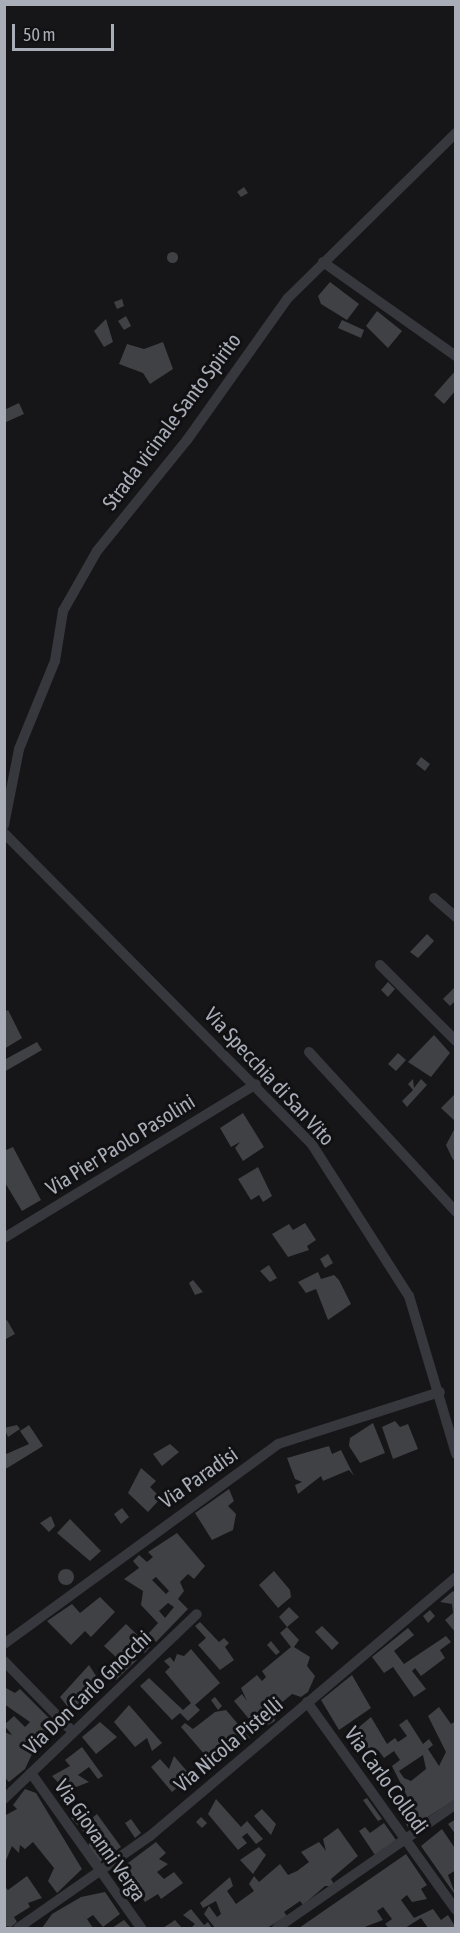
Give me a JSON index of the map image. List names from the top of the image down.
{
  "streets": {
    "street": [
      "Strada vicinale Santo Spirito",
      "Via Specchia di San Vito",
      "Via Pier Paolo Pasolini",
      "Via Paradisi",
      "Via Don Carlo Gnocchi",
      "Via Nicola Pistelli",
      "Via Carlo Collodi",
      "Via Giovanni Verga"
    ]
  },
  "crossings": [
    ["Via Specchia di San Vito", "Via Pier Paolo Pasolini"],
    ["Via Specchia di San Vito", "Via Paradisi"],
    ["Via Don Carlo Gnocchi", "Via Giovanni Verga"],
    ["Via Nicola Pistelli", "Via Carlo Collodi"],
    ["Via Nicola Pistelli", "Via Giovanni Verga"]
  ],
  "scale_bar": "50 m"
}
